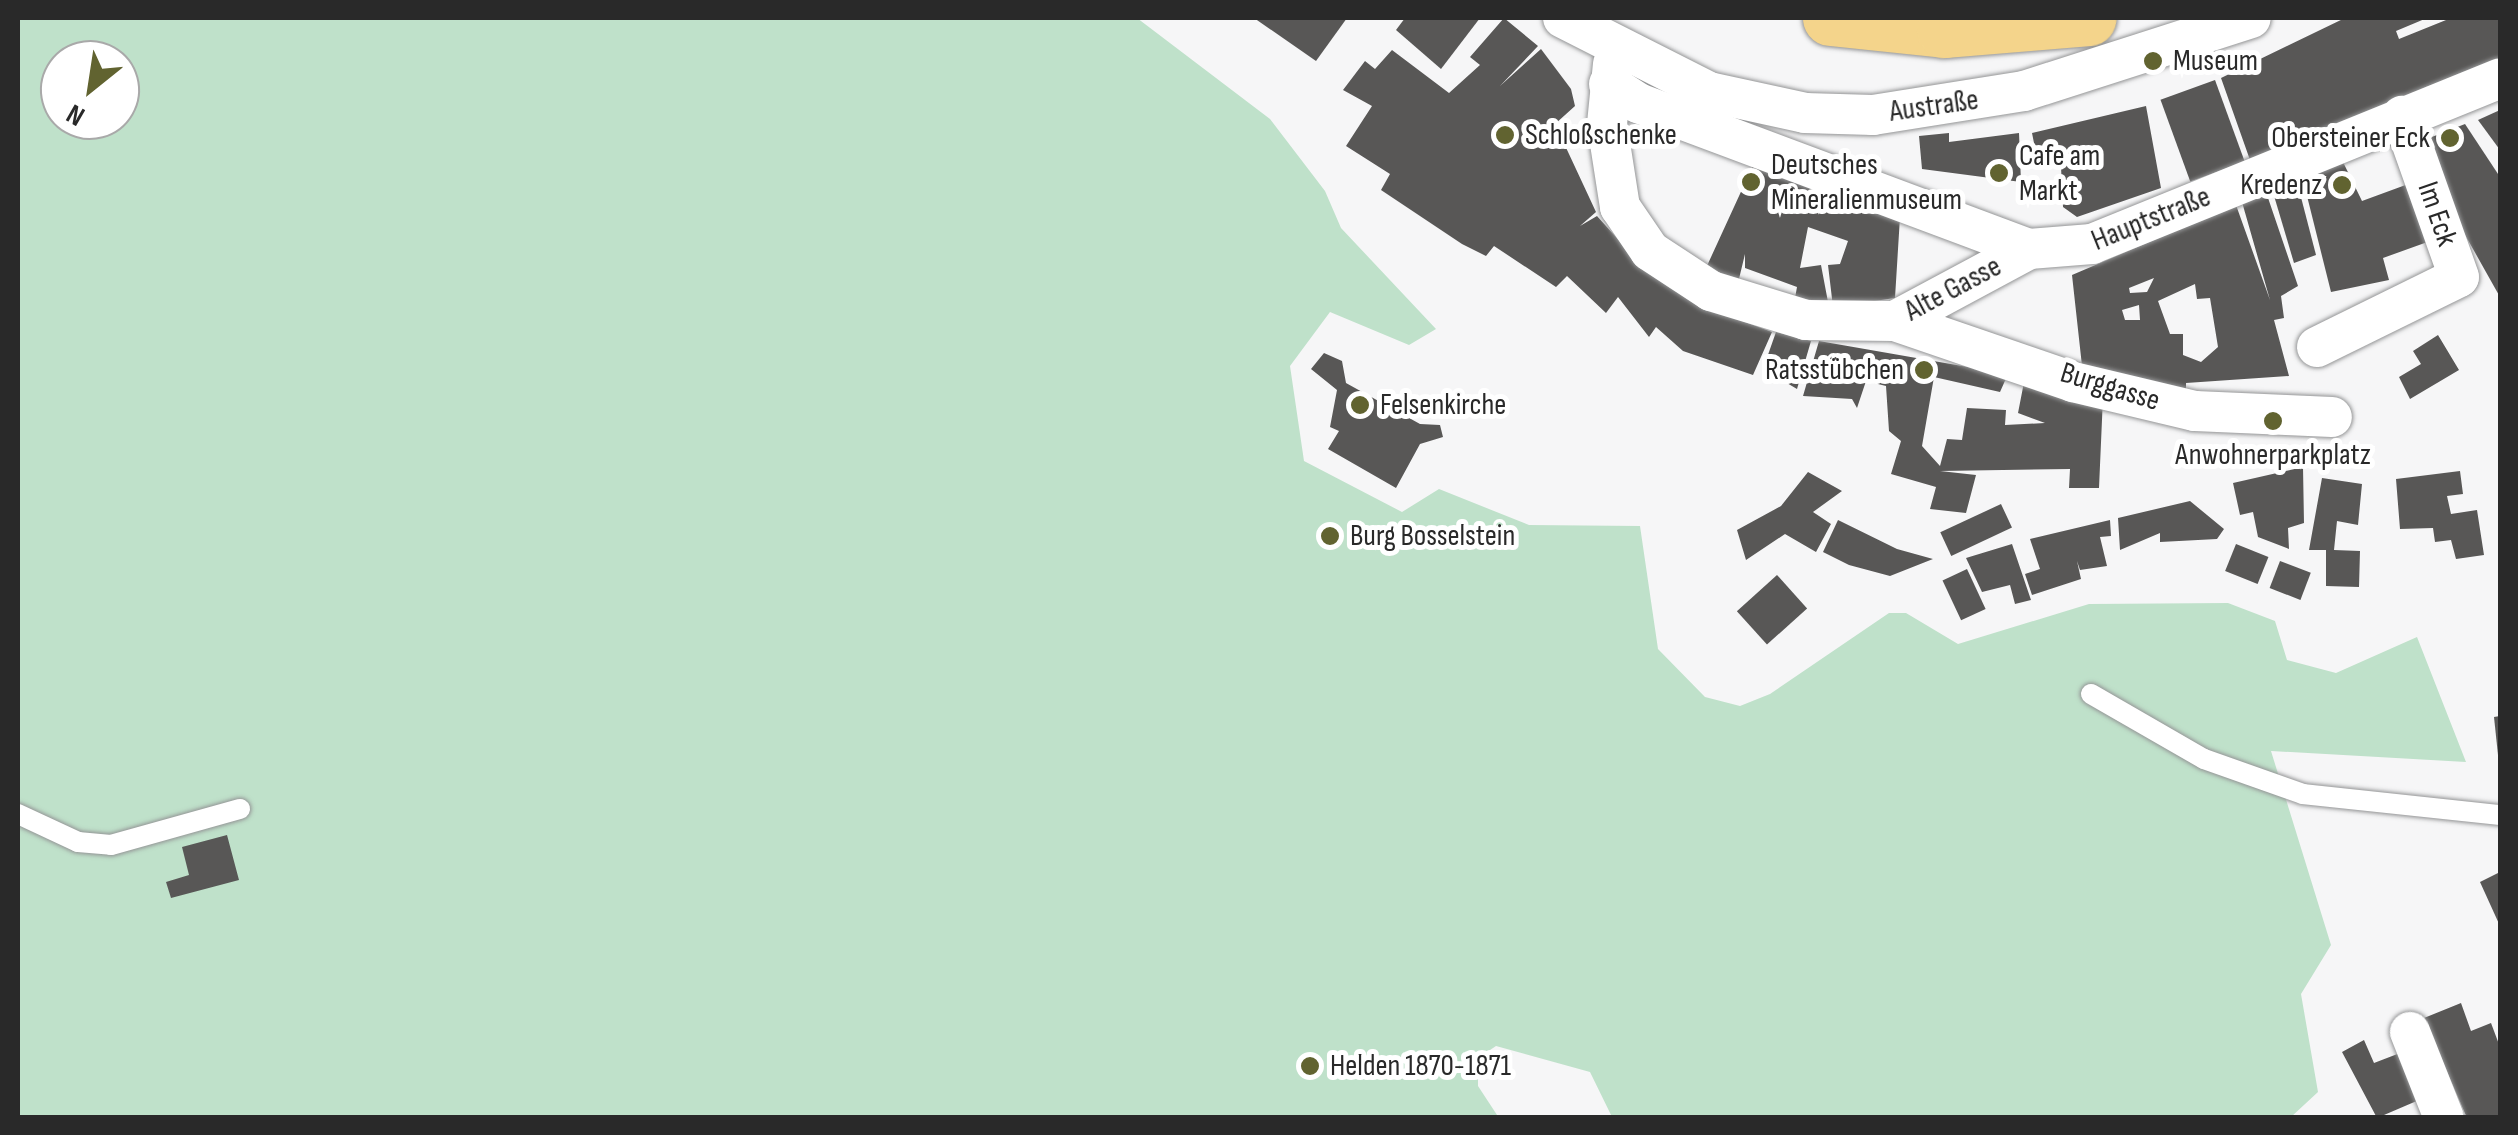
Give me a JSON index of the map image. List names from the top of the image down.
{
  "streets": {
    "street": [
      "Austraße",
      "Im Eck",
      "Hauptstraße",
      "Alte Gasse",
      "Burggasse"
    ]
  },
  "crossings": [
    ["Austraße", "Hauptstraße"],
    ["Austraße", "Alte Gasse"],
    ["Im Eck", "Hauptstraße"],
    ["Hauptstraße", "Alte Gasse"],
    ["Alte Gasse", "Burggasse"]
  ],
  "places": [
    "Museum",
    "Schloßschenke",
    "Obersteiner Eck",
    "Cafe am Markt",
    "Deutsches Mineralienmuseum",
    "Kredenz",
    "Ratsstübchen",
    "Felsenkirche",
    "Anwohnerparkplatz",
    "Burg Bosselstein",
    "Helden 1870-1871"
  ],
  "north": "bottom left"
}
